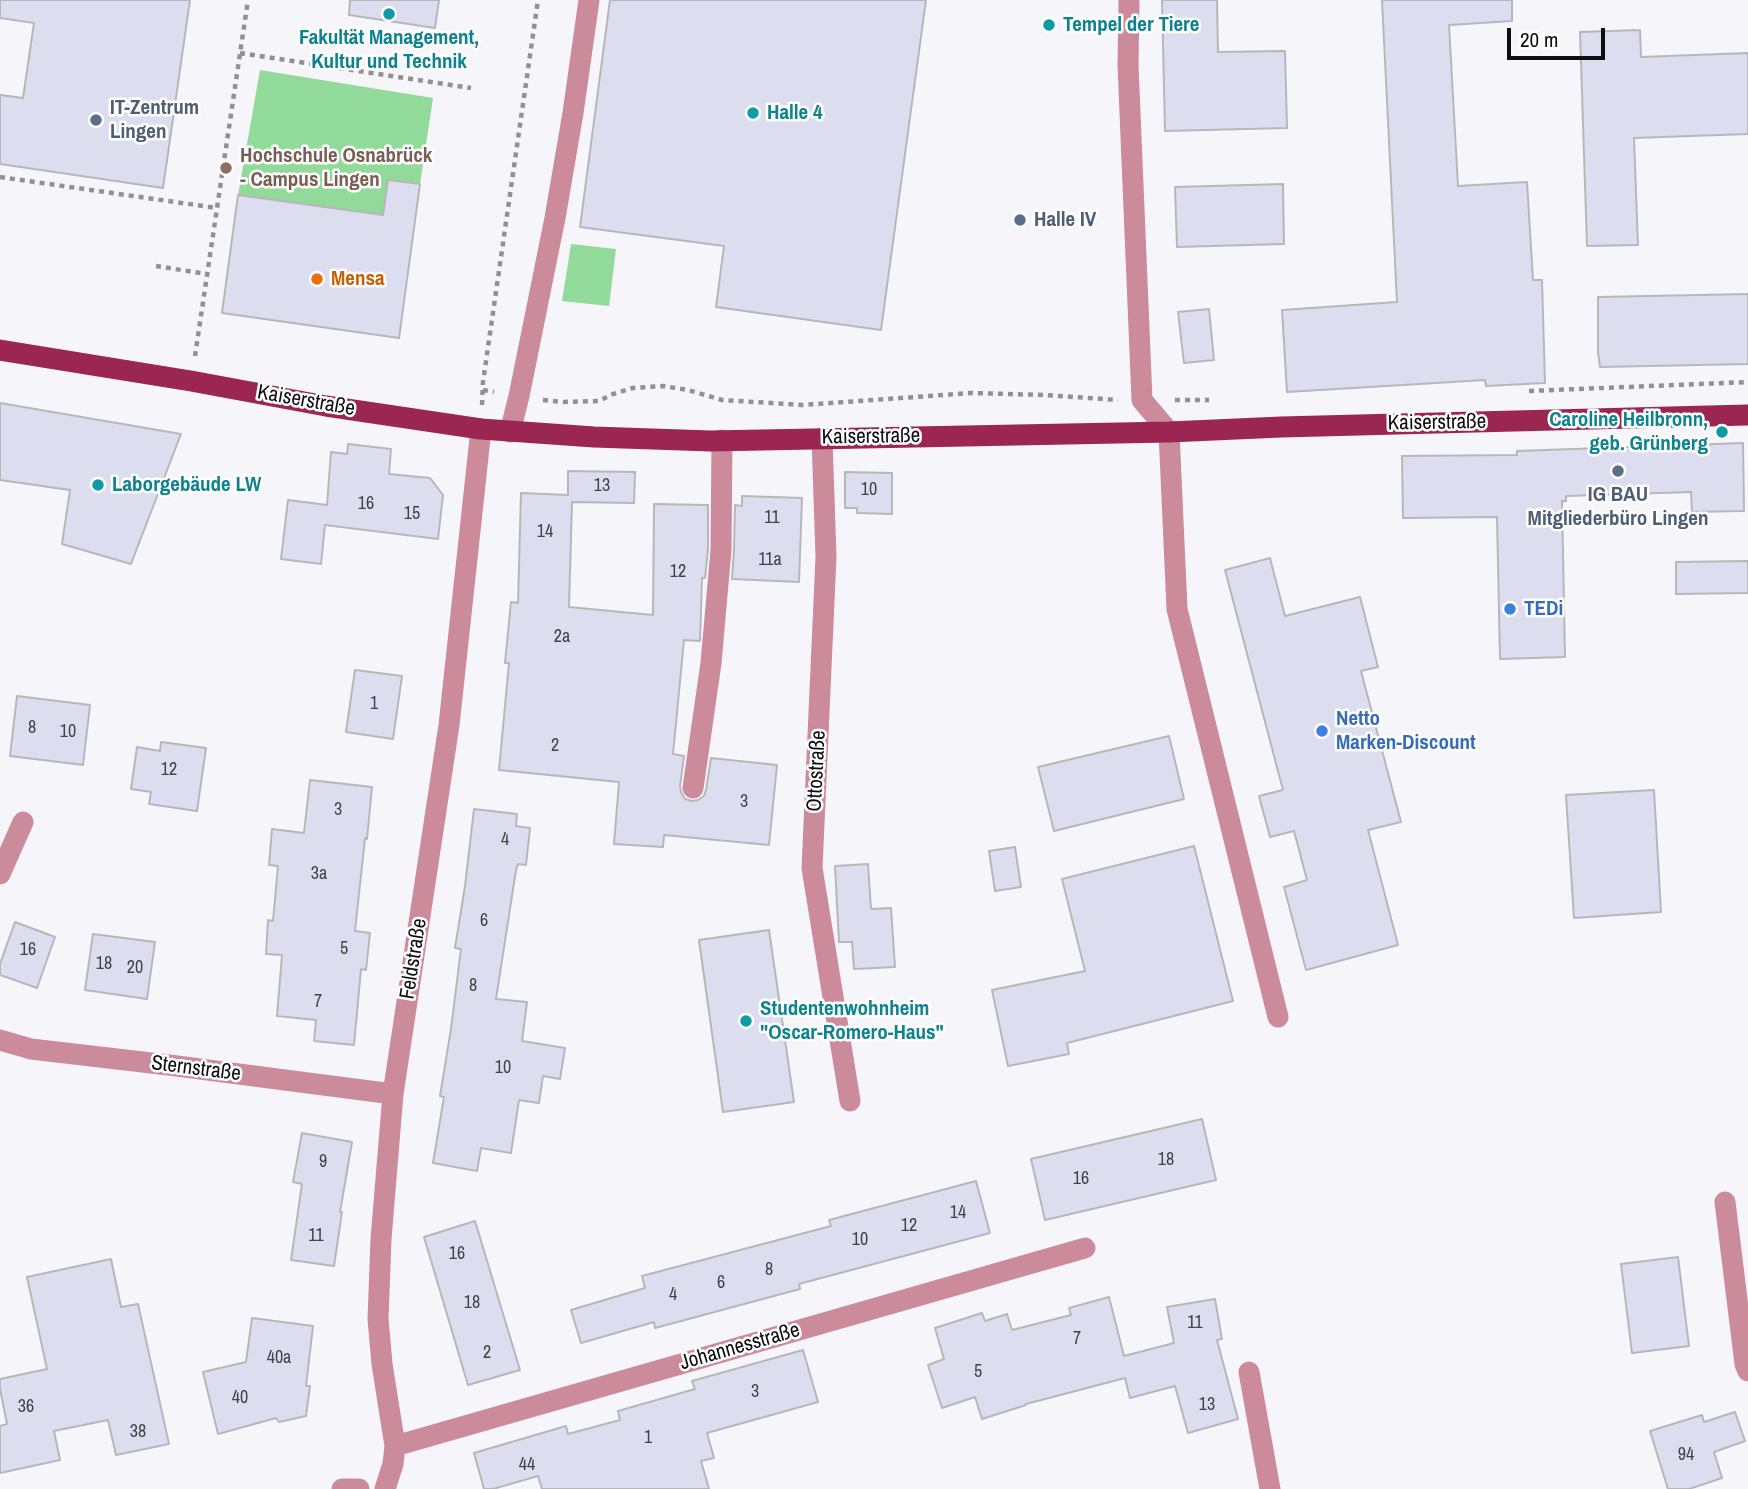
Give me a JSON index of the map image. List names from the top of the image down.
{
  "streets": {
    "main road": ["Kaiserstraße"],
    "street": [
      "Ottostraße",
      "Feldstraße",
      "Sternstraße",
      "Johannesstraße"
    ]
  },
  "crossings": [
    ["Kaiserstraße", "Ottostraße"],
    ["Kaiserstraße", "Feldstraße"],
    ["Feldstraße", "Sternstraße"],
    ["Feldstraße", "Johannesstraße"]
  ],
  "places": [
    "Fakultät Management, Kultur und Technik",
    "Tempel der Tiere",
    "Halle 4",
    "IT-Zentrum Lingen",
    "Hochschule Osnabrück - Campus Lingen",
    "Halle IV",
    "Mensa",
    "Caroline Heilbronn, geb. Grünberg",
    "IG BAU Mitgliederbüro Lingen",
    "Laborgebäude LW",
    "TEDi",
    "Netto Marken-Discount",
    "Studentenwohnheim \"Oscar-Romero-Haus\""
  ],
  "house_numbers": [
    "13",
    "10",
    "16",
    "15",
    "11",
    "14",
    "11a",
    "12",
    "2a",
    "1",
    "8",
    "10",
    "2",
    "12",
    "3",
    "3",
    "4",
    "3a",
    "6",
    "5",
    "16",
    "18",
    "20",
    "8",
    "7",
    "10",
    "18",
    "9",
    "16",
    "14",
    "12",
    "11",
    "10",
    "16",
    "8",
    "6",
    "4",
    "18",
    "11",
    "7",
    "2",
    "40a",
    "5",
    "3",
    "40",
    "13",
    "36",
    "38",
    "1",
    "94",
    "44"
  ],
  "scale_bar": "20 m"
}
